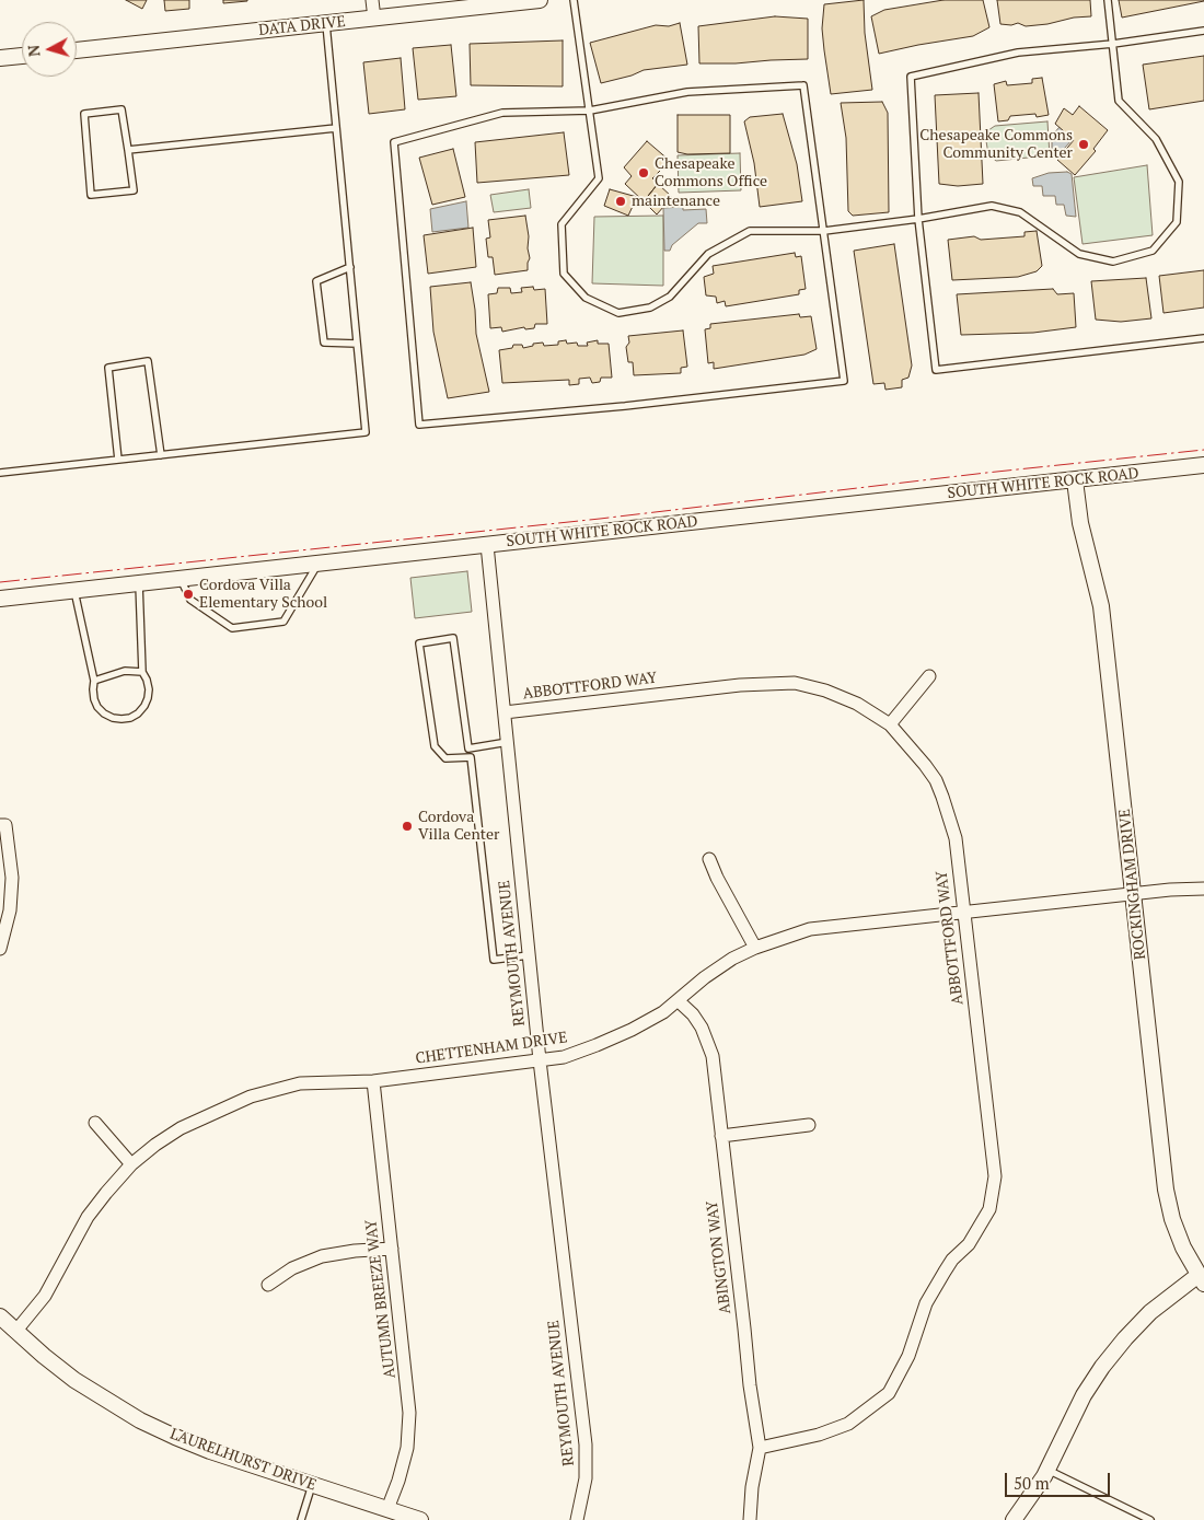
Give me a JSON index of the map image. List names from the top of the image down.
{
  "streets": {
    "street": [
      "DATA DRIVE",
      "SOUTH WHITE ROCK ROAD",
      "ABBOTTFORD WAY",
      "ROCKINGHAM DRIVE",
      "REYMOUTH AVENUE",
      "CHETTENHAM DRIVE",
      "ABINGTON WAY",
      "AUTUMN BREEZE WAY",
      "LAURELHURST DRIVE"
    ]
  },
  "crossings": [
    ["SOUTH WHITE ROCK ROAD", "ROCKINGHAM DRIVE"],
    ["SOUTH WHITE ROCK ROAD", "REYMOUTH AVENUE"],
    ["ABBOTTFORD WAY", "REYMOUTH AVENUE"],
    ["ABBOTTFORD WAY", "CHETTENHAM DRIVE"],
    ["ABBOTTFORD WAY", "ABINGTON WAY"],
    ["ROCKINGHAM DRIVE", "CHETTENHAM DRIVE"],
    ["REYMOUTH AVENUE", "CHETTENHAM DRIVE"],
    ["CHETTENHAM DRIVE", "ABINGTON WAY"],
    ["CHETTENHAM DRIVE", "AUTUMN BREEZE WAY"],
    ["CHETTENHAM DRIVE", "LAURELHURST DRIVE"],
    ["AUTUMN BREEZE WAY", "LAURELHURST DRIVE"]
  ],
  "places": [
    "Chesapeake Commons Community Center",
    "Chesapeake Commons Office",
    "maintenance",
    "Cordova Villa Elementary School",
    "Cordova Villa Center"
  ],
  "scale_bar": "50 m",
  "north": "left"
}
